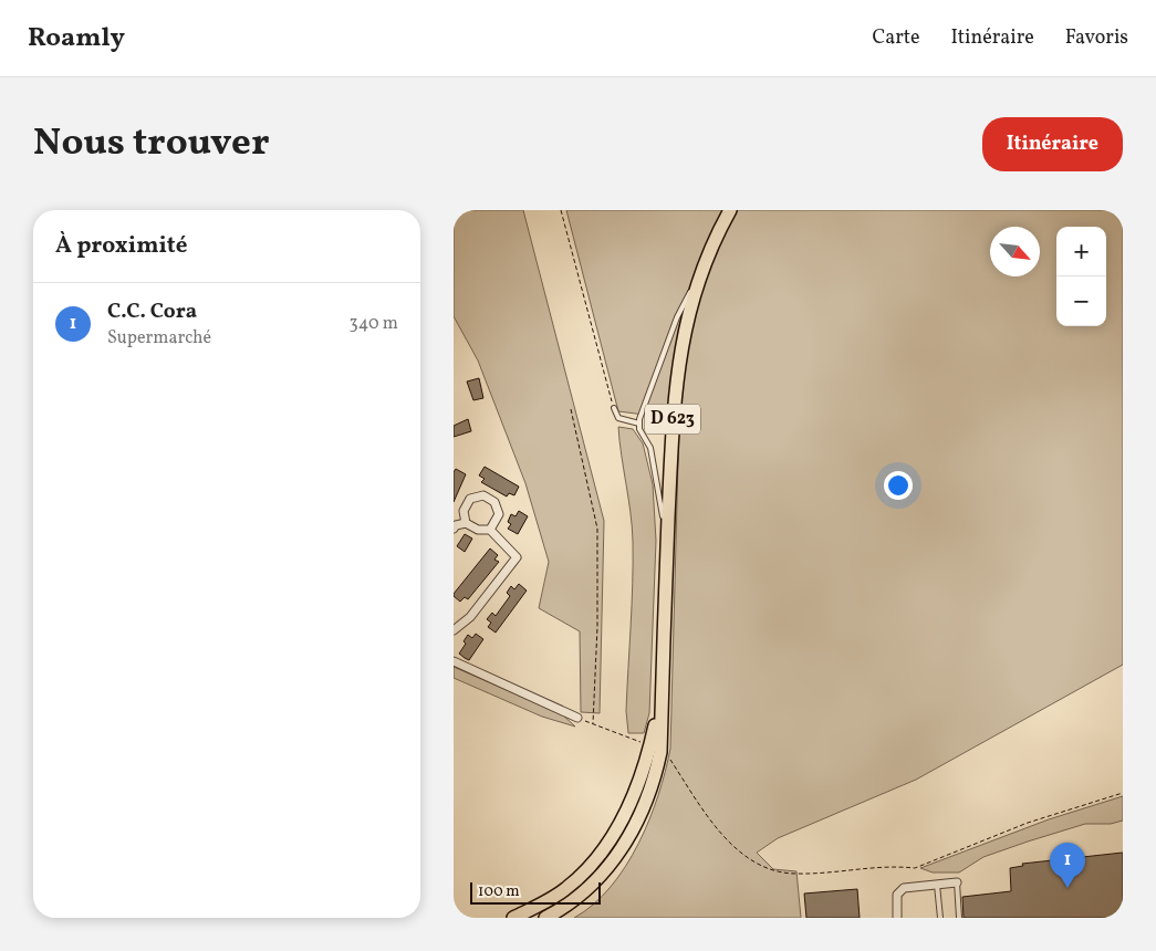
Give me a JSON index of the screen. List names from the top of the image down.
{
  "streets": {
    "main road": ["D 623"]
  },
  "scale_bar": "100 m",
  "north": "bottom right",
  "page": {
    "header": "Roamly",
    "nav": ["Carte", "Itinéraire", "Favoris"],
    "title": "Nous trouver",
    "buttons": "Itinéraire",
    "heading": "À proximité",
    "map_buttons": ["+", "−"],
    "list": [
      {
        "mark": "1",
        "name": "C.C. Cora",
        "note": "Supermarché",
        "value": "340 m"
      }
    ],
    "pins": "1",
    "scale": "100 m"
  }
}
